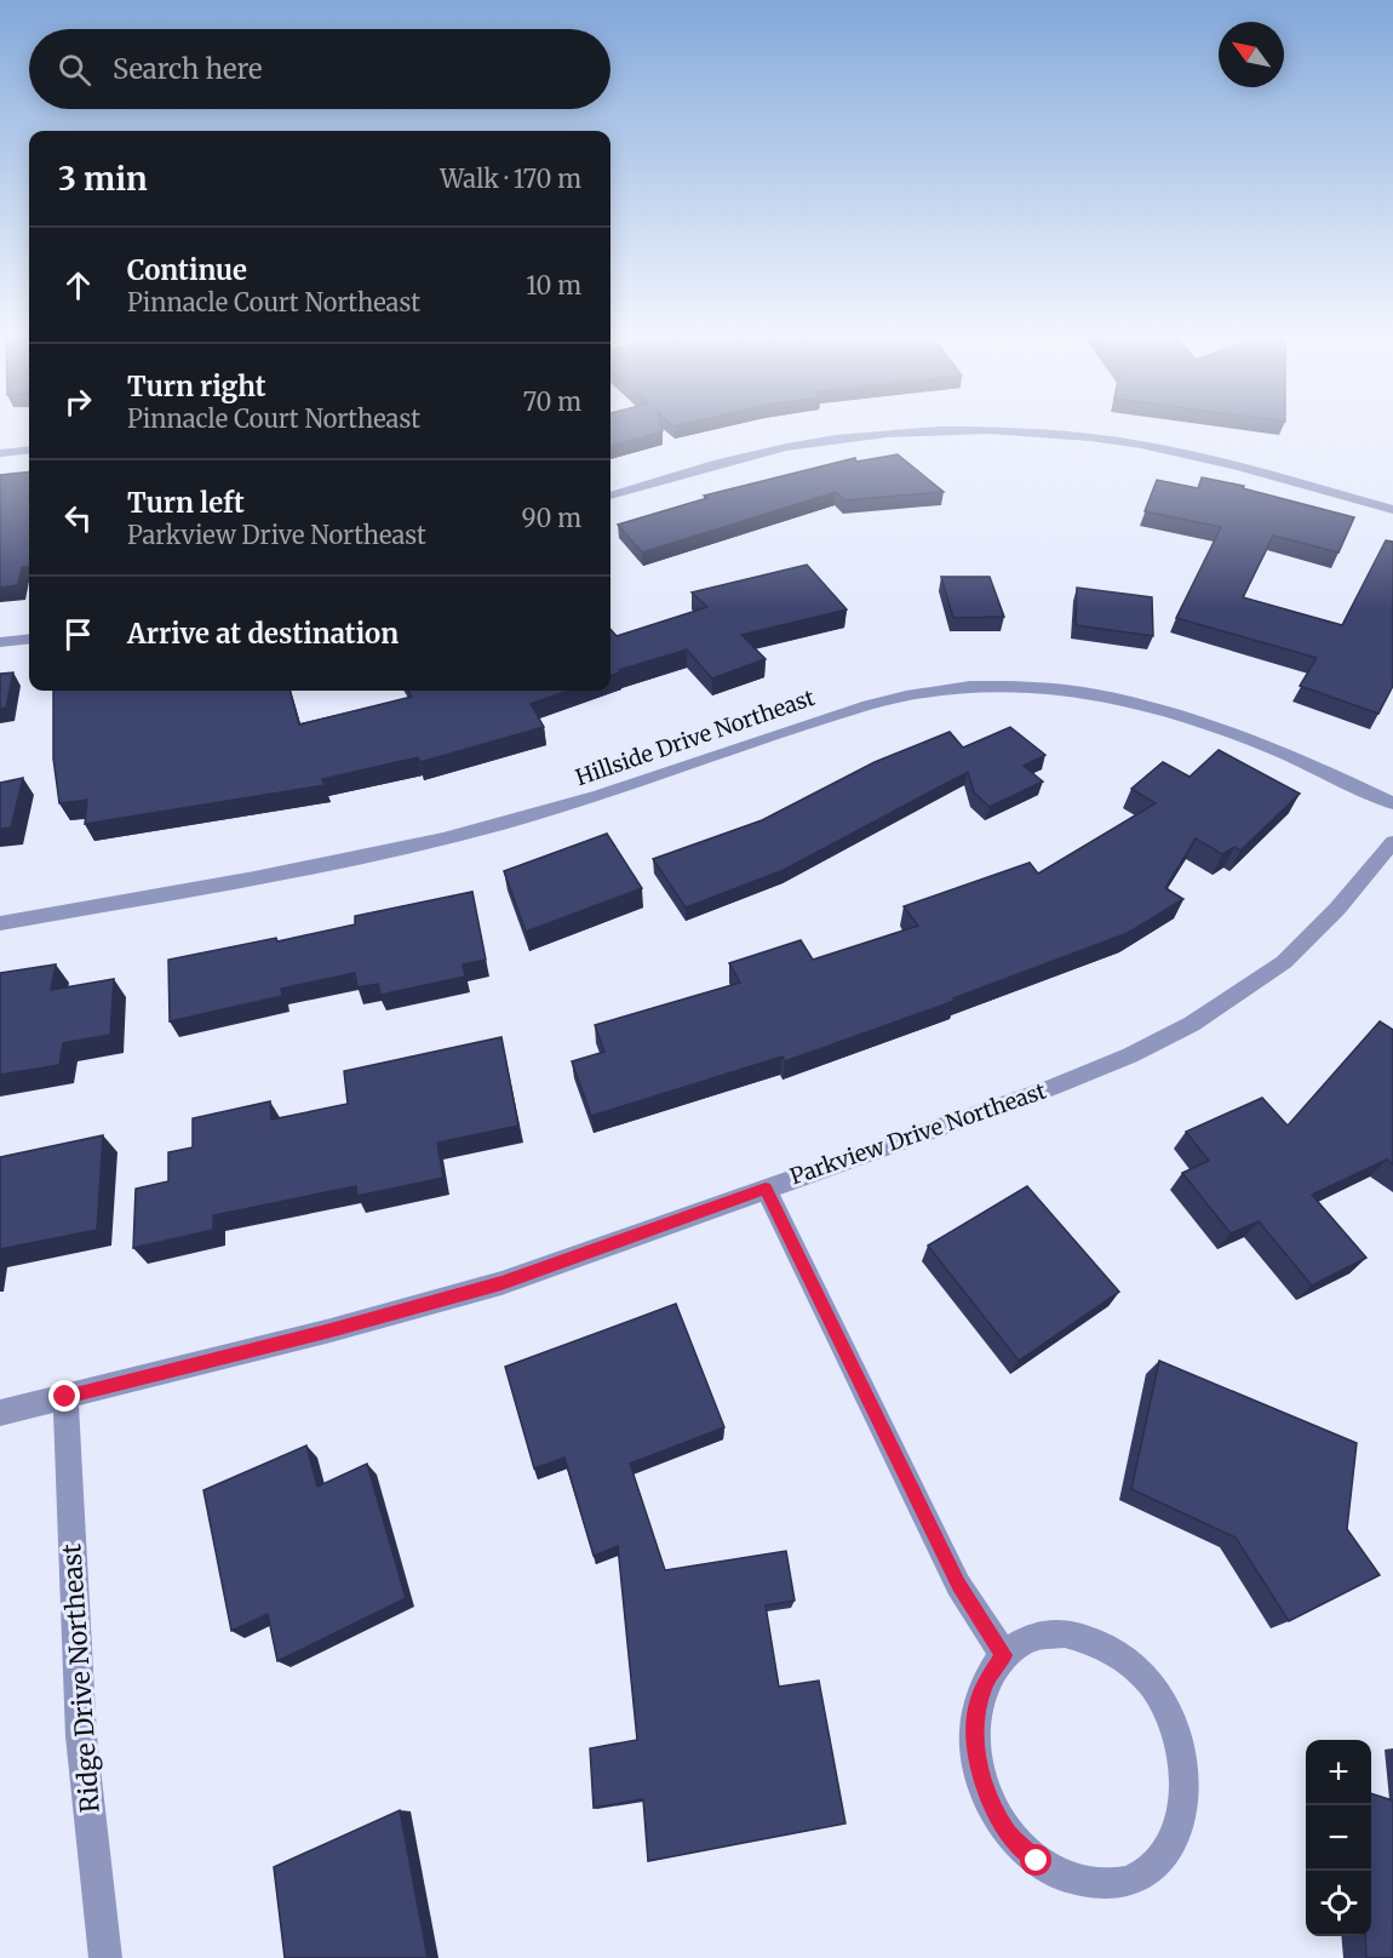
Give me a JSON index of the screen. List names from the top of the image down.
{
  "streets": {
    "street": ["Hillside Drive Northeast", "Parkview Drive Northeast", "Ridge Drive Northeast"]
  },
  "crossings": [
    ["Parkview Drive Northeast", "Ridge Drive Northeast"]
  ],
  "north": "top left",
  "page": {
    "search": "Search here",
    "heading": ["3 min", "Walk · 170 m"],
    "list": [
      ["Continue", "Pinnacle Court Northeast", "10 m"],
      ["Turn right", "Pinnacle Court Northeast", "70 m"],
      ["Turn left", "Parkview Drive Northeast", "90 m"],
      "Arrive at destination"
    ],
    "map_buttons": ["+", "−"]
  }
}
